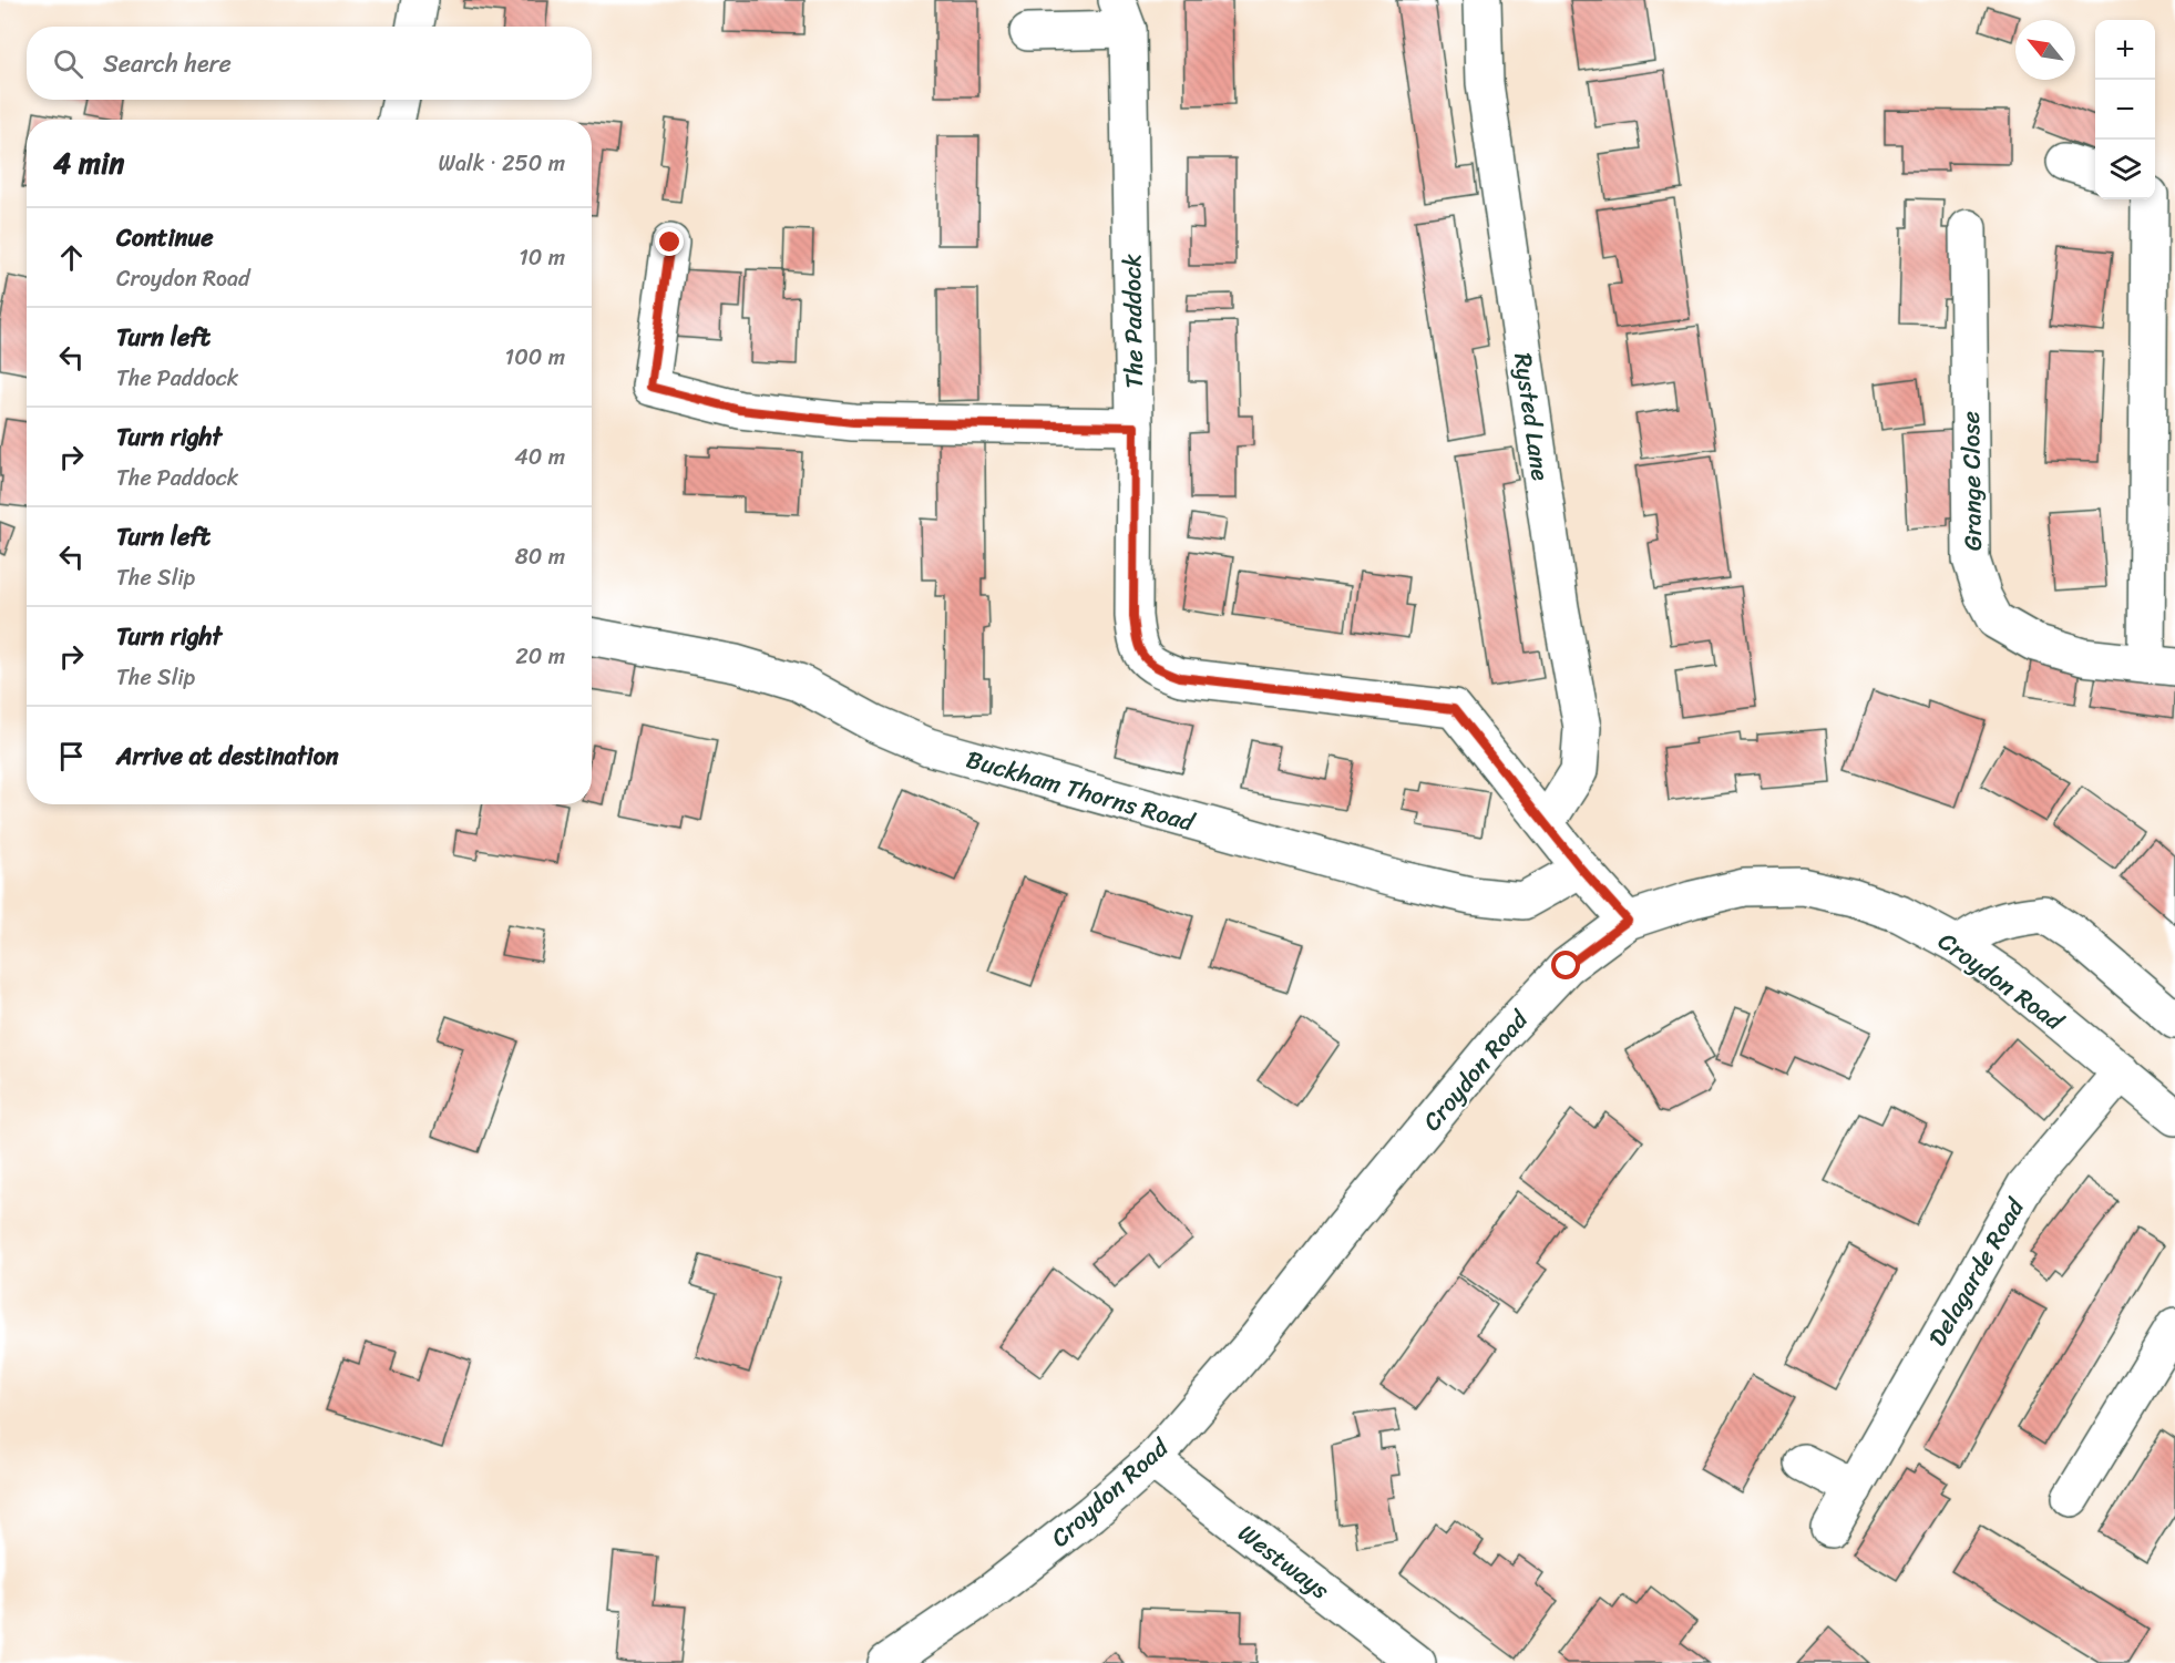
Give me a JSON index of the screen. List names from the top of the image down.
{
  "streets": {
    "street": [
      "The Paddock",
      "Rysted Lane",
      "Grange Close",
      "Buckham Thorns Road",
      "Croydon Road",
      "Delagarde Road",
      "Westways"
    ]
  },
  "crossings": [
    ["The Paddock", "Rysted Lane"],
    ["The Paddock", "Buckham Thorns Road"],
    ["The Paddock", "Croydon Road"],
    ["Croydon Road", "Delagarde Road"],
    ["Croydon Road", "Westways"]
  ],
  "north": "top left",
  "page": {
    "map_buttons": ["+", "−"],
    "search": "Search here",
    "heading": ["4 min", "Walk · 250 m"],
    "list": [
      ["Continue", "Croydon Road", "10 m"],
      ["Turn left", "The Paddock", "100 m"],
      ["Turn right", "The Paddock", "40 m"],
      ["Turn left", "The Slip", "80 m"],
      ["Turn right", "The Slip", "20 m"],
      "Arrive at destination"
    ]
  }
}
